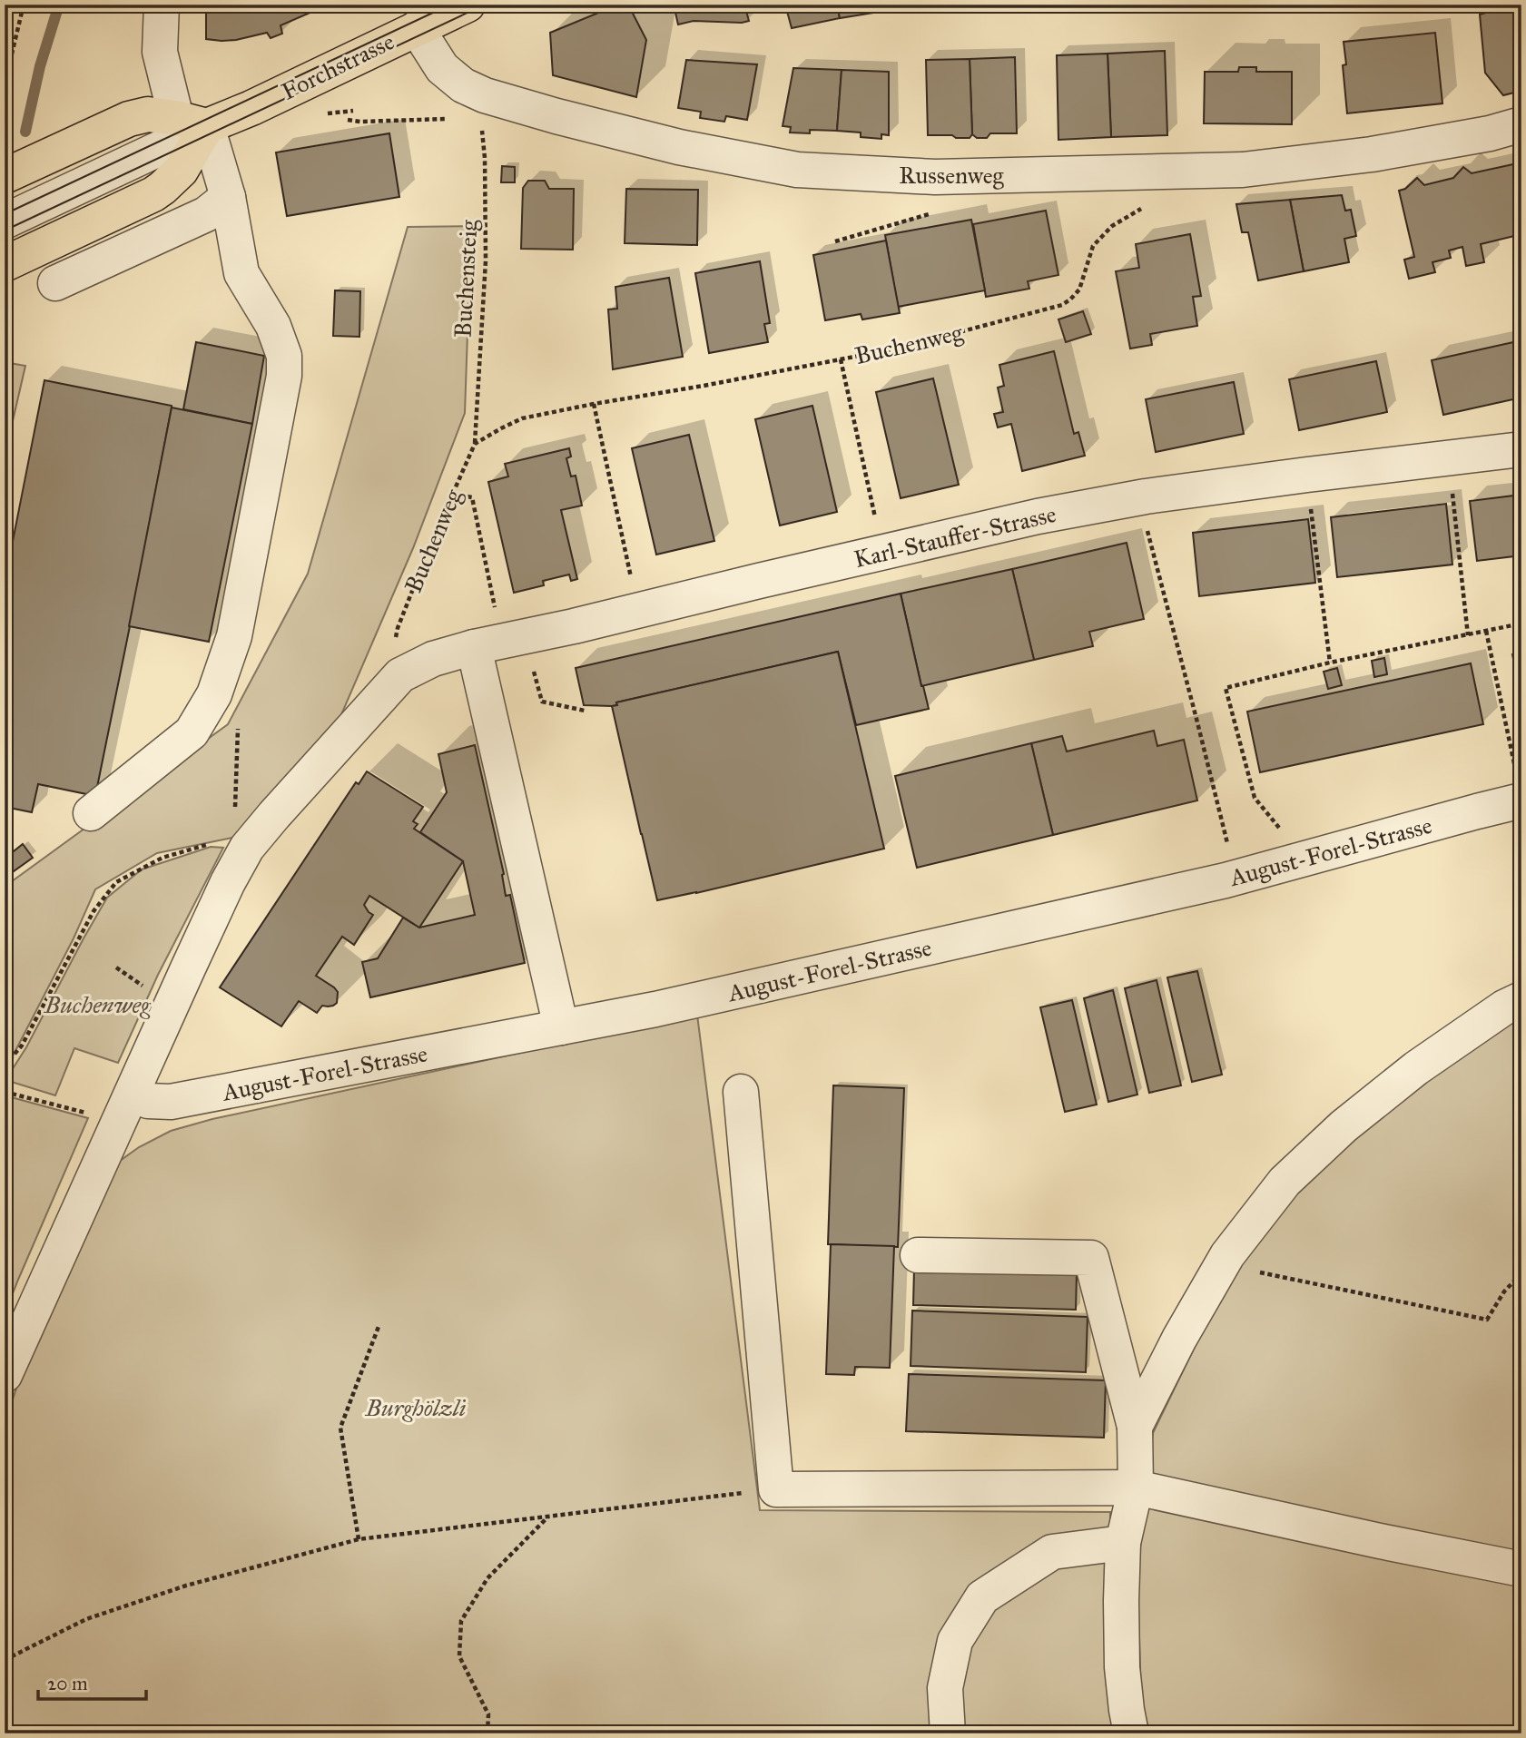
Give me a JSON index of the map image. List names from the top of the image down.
{
  "streets": {
    "main road": ["Forchstrasse"],
    "street": ["Russenweg", "Karl-Stauffer-Strasse", "August-Forel-Strasse"],
    "path": ["Buchensteig", "Buchenweg"]
  },
  "crossings": [
    ["Forchstrasse", "Russenweg"],
    ["Buchensteig", "Buchenweg"],
    ["Buchenweg", "Karl-Stauffer-Strasse"]
  ],
  "parks": ["Buchenweg", "Burghölzli"],
  "scale_bar": "20 m"
}
